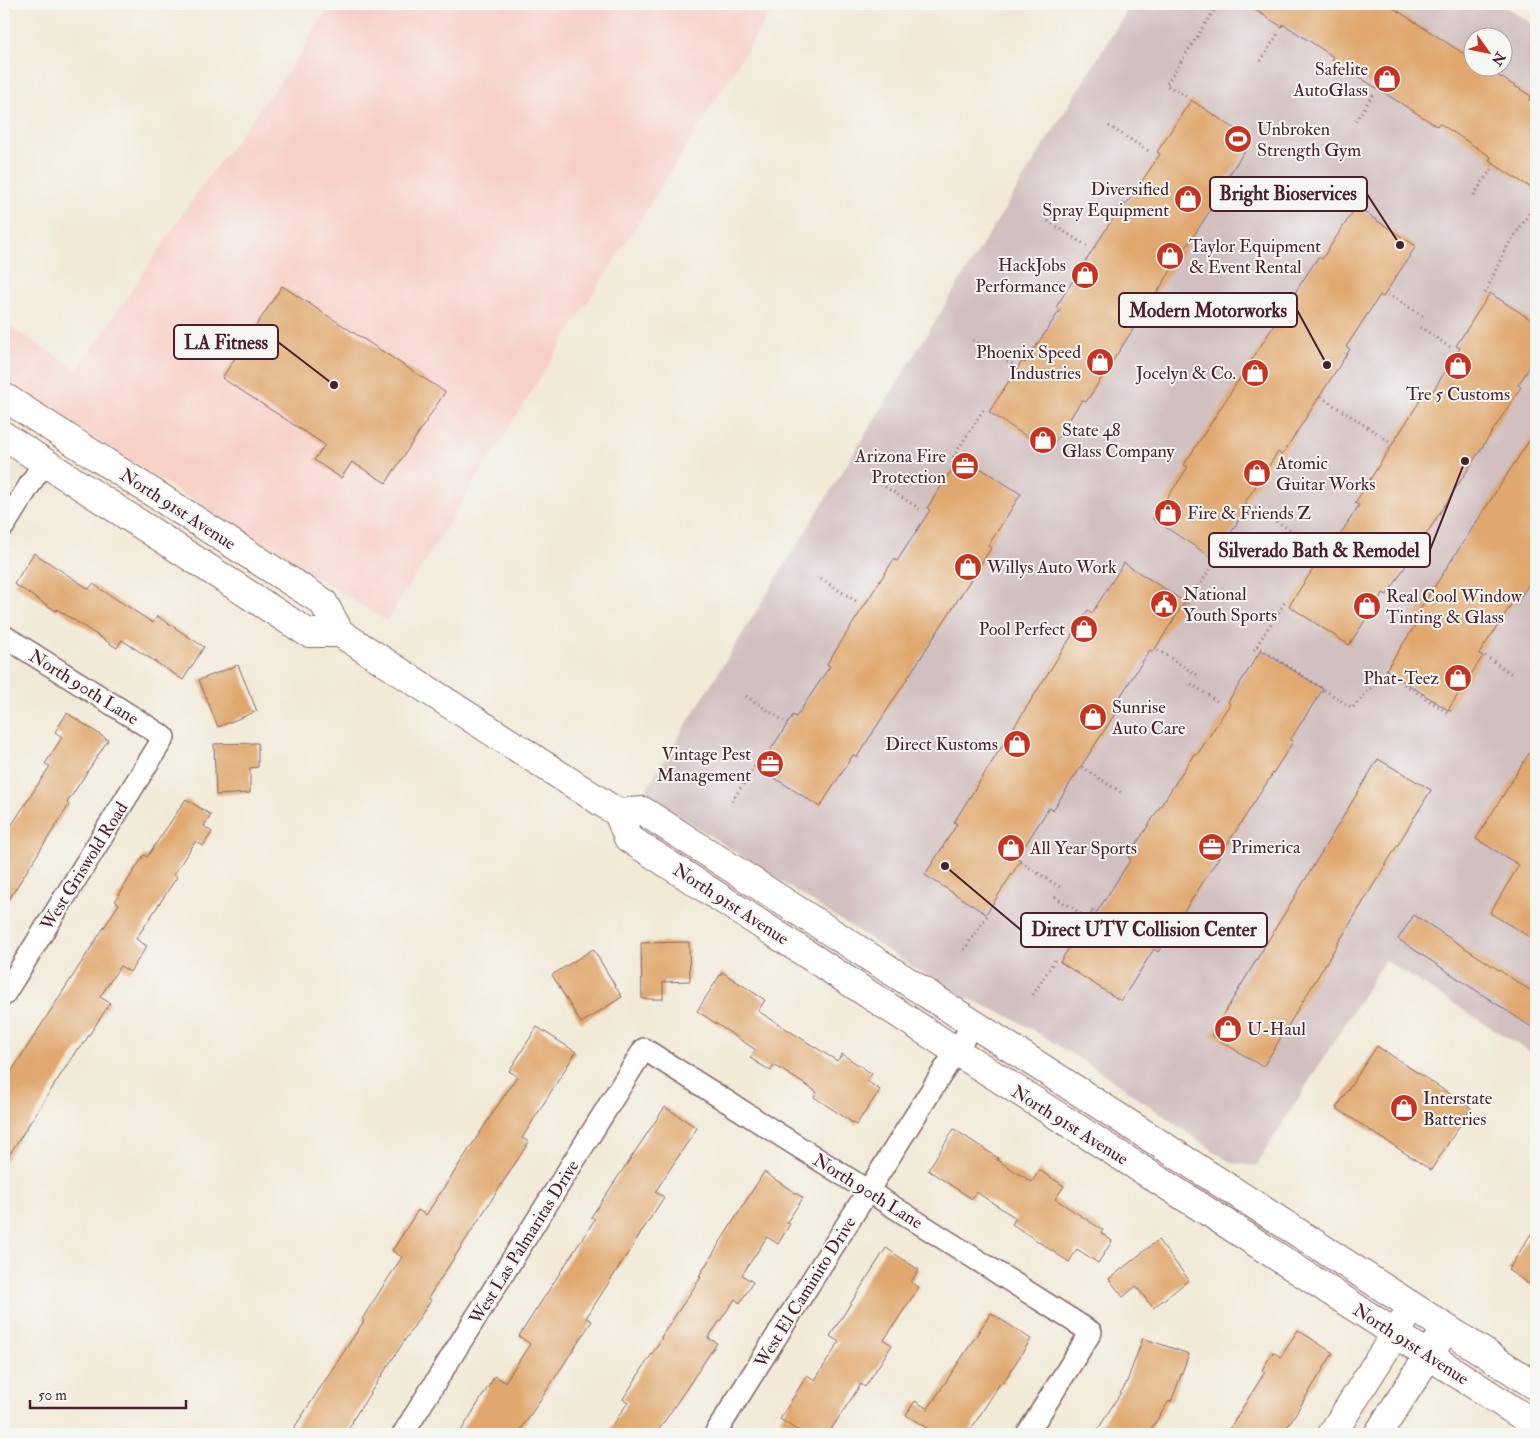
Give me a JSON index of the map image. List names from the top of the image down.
{
  "streets": {
    "main road": ["North 91st Avenue"],
    "street": [
      "North 90th Lane",
      "West Griswold Road",
      "West Las Palmaritas Drive",
      "West El Caminito Drive"
    ]
  },
  "crossings": [
    ["North 91st Avenue", "West El Caminito Drive"],
    ["North 90th Lane", "West Griswold Road"],
    ["North 90th Lane", "West Las Palmaritas Drive"],
    ["North 90th Lane", "West El Caminito Drive"]
  ],
  "places": {
    "shop": [
      "Safelite AutoGlass",
      "Diversified Spray Equipment",
      "Taylor Equipment & Event Rental",
      "HackJobs Performance",
      "Phoenix Speed Industries",
      "Tre 5 Customs",
      "Jocelyn & Co.",
      "State 48 Glass Company",
      "Atomic Guitar Works",
      "Fire & Friends Z",
      "Willys Auto Work",
      "Real Cool Window Tinting & Glass",
      "Pool Perfect",
      "Phat-Teez",
      "Sunrise Auto Care",
      "Direct Kustoms",
      "All Year Sports",
      "U-Haul",
      "Interstate Batteries"
    ],
    "sports": ["Unbroken Strength Gym"],
    "other": [
      "Bright Bioservices",
      "Modern Motorworks",
      "LA Fitness",
      "Silverado Bath & Remodel",
      "Direct UTV Collision Center"
    ],
    "office": ["Arizona Fire Protection", "Vintage Pest Management", "Primerica"],
    "public building": ["National Youth Sports"]
  },
  "scale_bar": "50 m",
  "north": "bottom right"
}
